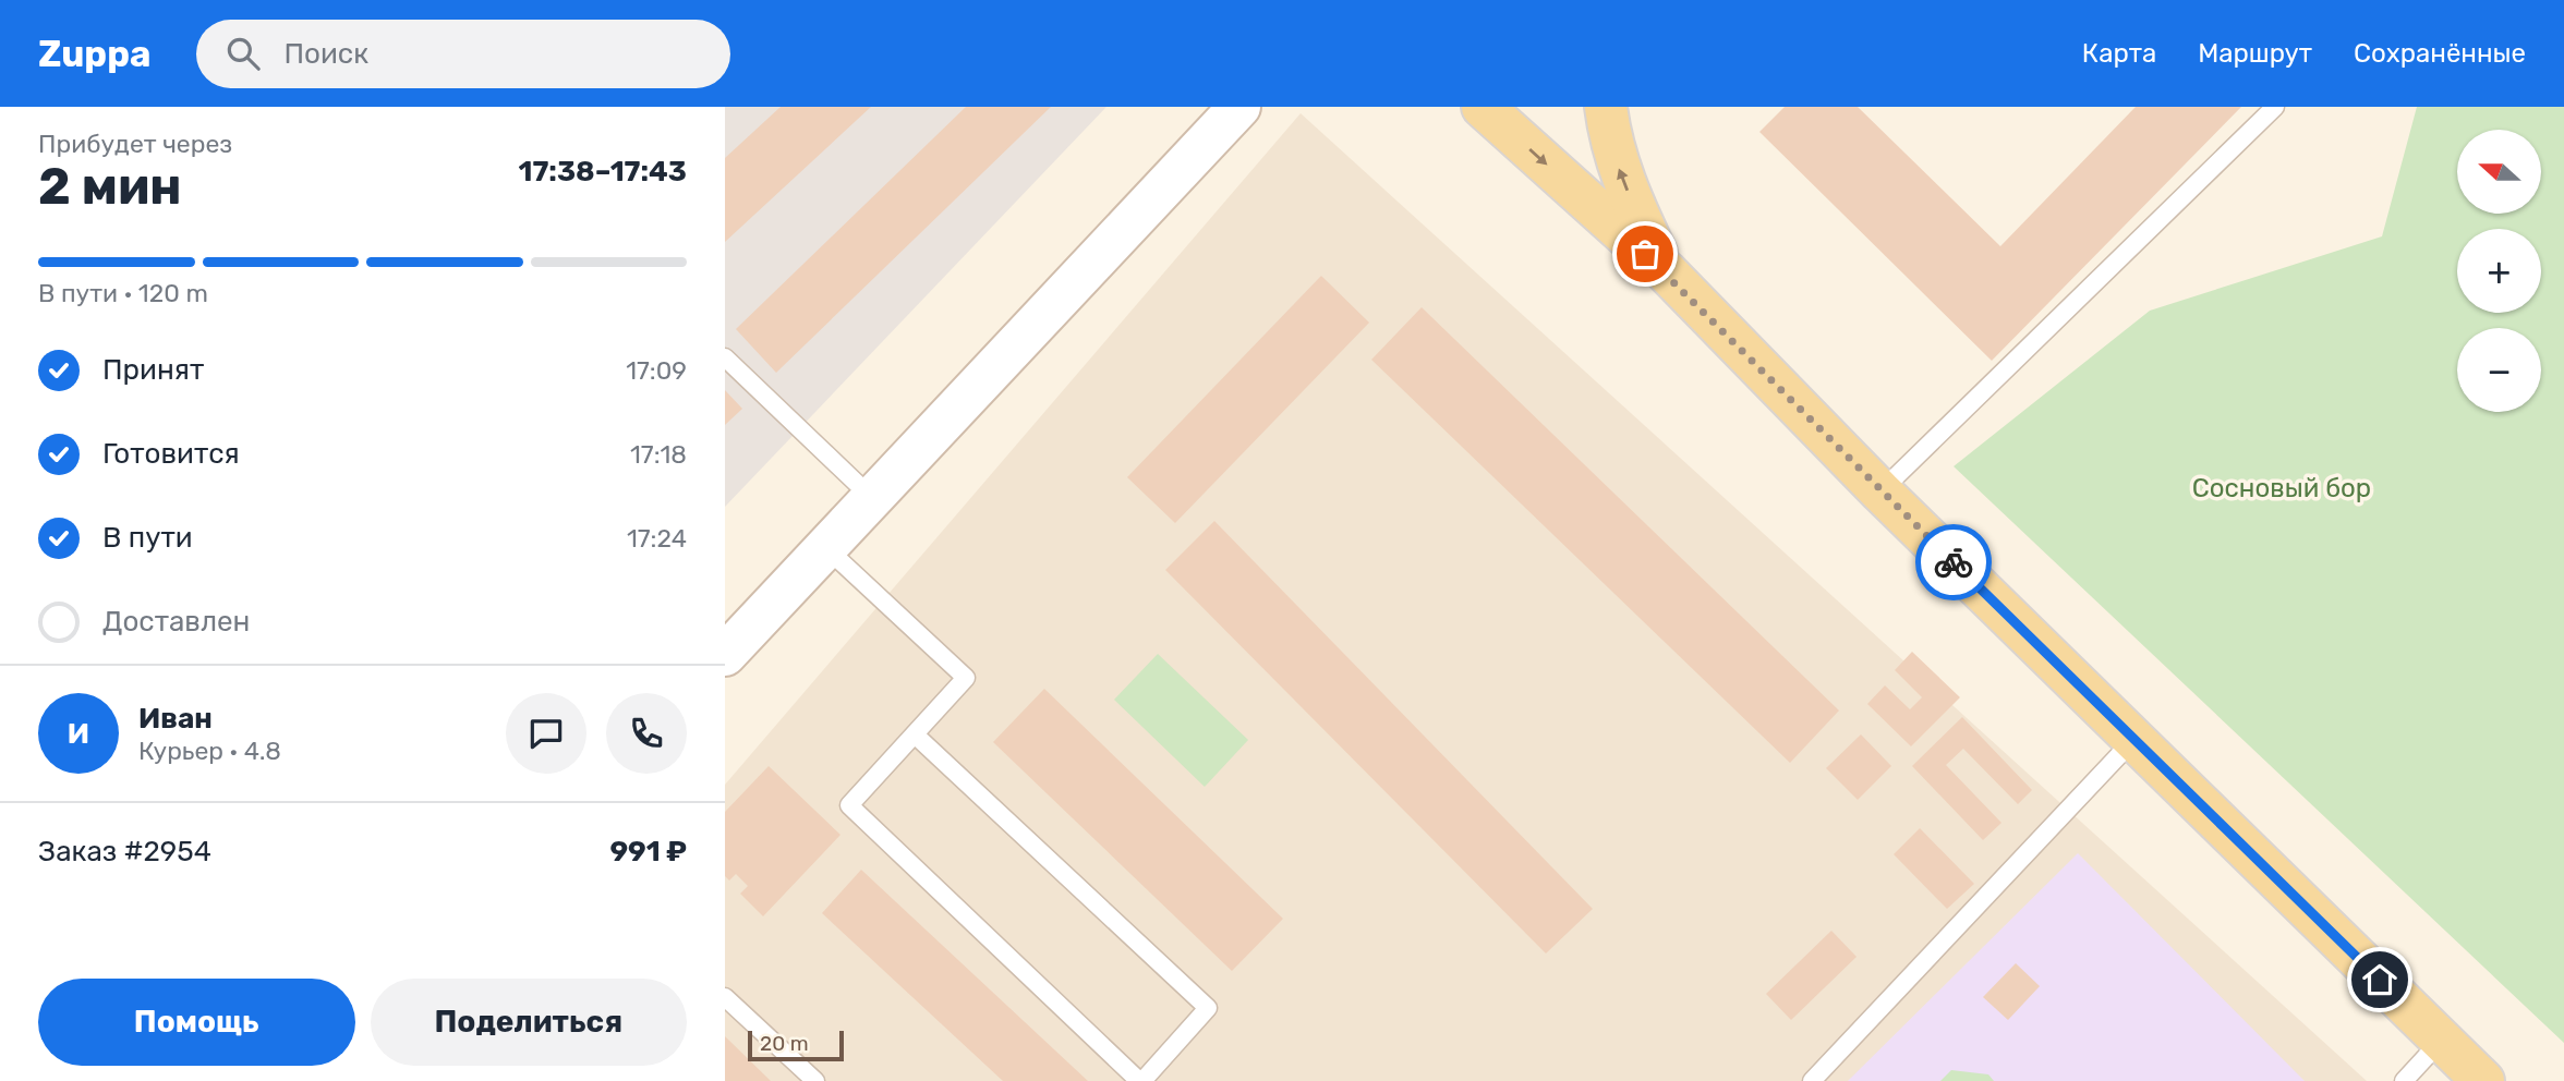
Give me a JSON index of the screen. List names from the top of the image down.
{
  "parks": ["Сосновый бор"],
  "scale_bar": "20 m",
  "north": "left",
  "page": {
    "header": "Zuppa",
    "search": "Поиск",
    "nav": ["Карта", "Маршрут", "Сохранённые"],
    "heading": ["2 мин", "Прибудет через", "17:38–17:43"],
    "panel": [
      "Иван",
      "Курьер · 4.8",
      "Заказ #2954",
      "991 ₽"
    ],
    "map_buttons": ["+", "−"],
    "bar": "В пути · 120 m",
    "list": [
      ["Принят", "17:09"],
      ["Готовится", "17:18"],
      ["В пути", "17:24"],
      "Доставлен"
    ],
    "round": "И",
    "buttons": ["Помощь", "Поделиться"],
    "scale": "20 m"
  }
}
